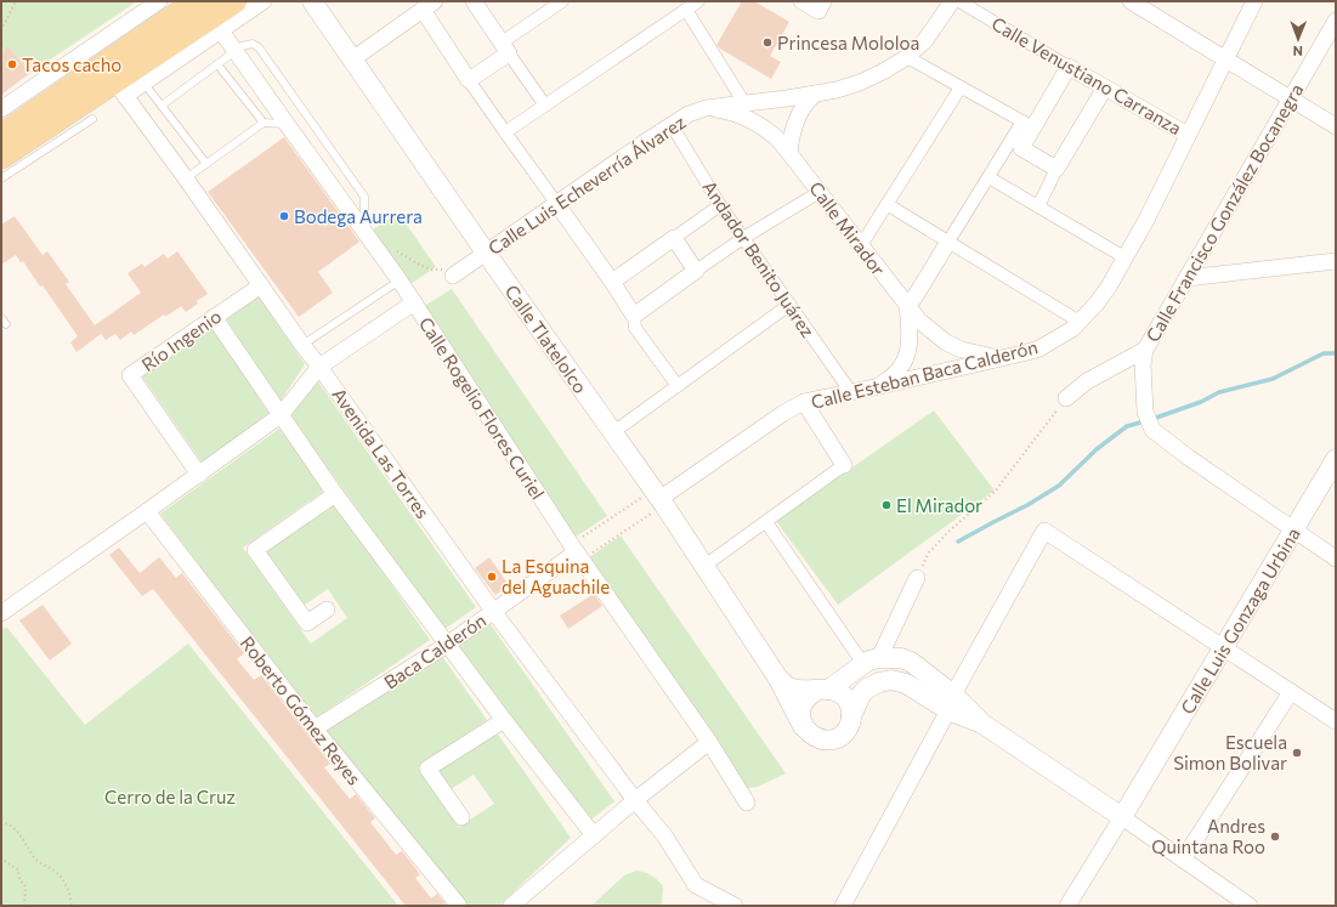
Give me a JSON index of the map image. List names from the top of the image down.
{
  "streets": {
    "street": [
      "Calle Venustiano Carranza",
      "Calle Luis Echeverría Álvarez",
      "Calle Francisco González Bocanegra",
      "Calle Mirador",
      "Andador Benito Juárez",
      "Calle Tlatelolco",
      "Río Ingenio",
      "Calle Esteban Baca Calderón",
      "Calle Rogelio Flores Curiel",
      "Avenida Las Torres",
      "Calle Luis Gonzaga Urbina",
      "Baca Calderón",
      "Roberto Gómez Reyes"
    ]
  },
  "crossings": [
    ["Calle Venustiano Carranza", "Calle Esteban Baca Calderón"],
    ["Calle Luis Echeverría Álvarez", "Calle Mirador"],
    ["Calle Luis Echeverría Álvarez", "Andador Benito Juárez"],
    ["Calle Luis Echeverría Álvarez", "Calle Tlatelolco"],
    ["Calle Mirador", "Calle Esteban Baca Calderón"],
    ["Andador Benito Juárez", "Calle Esteban Baca Calderón"],
    ["Calle Tlatelolco", "Calle Esteban Baca Calderón"],
    ["Río Ingenio", "Avenida Las Torres"],
    ["Calle Rogelio Flores Curiel", "Baca Calderón"],
    ["Avenida Las Torres", "Baca Calderón"],
    ["Baca Calderón", "Roberto Gómez Reyes"]
  ],
  "parks": ["Cerro de la Cruz"],
  "places": [
    "Princesa Mololoa",
    "Tacos cacho",
    "Bodega Aurrera",
    "El Mirador",
    "La Esquina del Aguachile",
    "Escuela Simon Bolivar",
    "Andres Quintana Roo"
  ],
  "north": "bottom"
}
